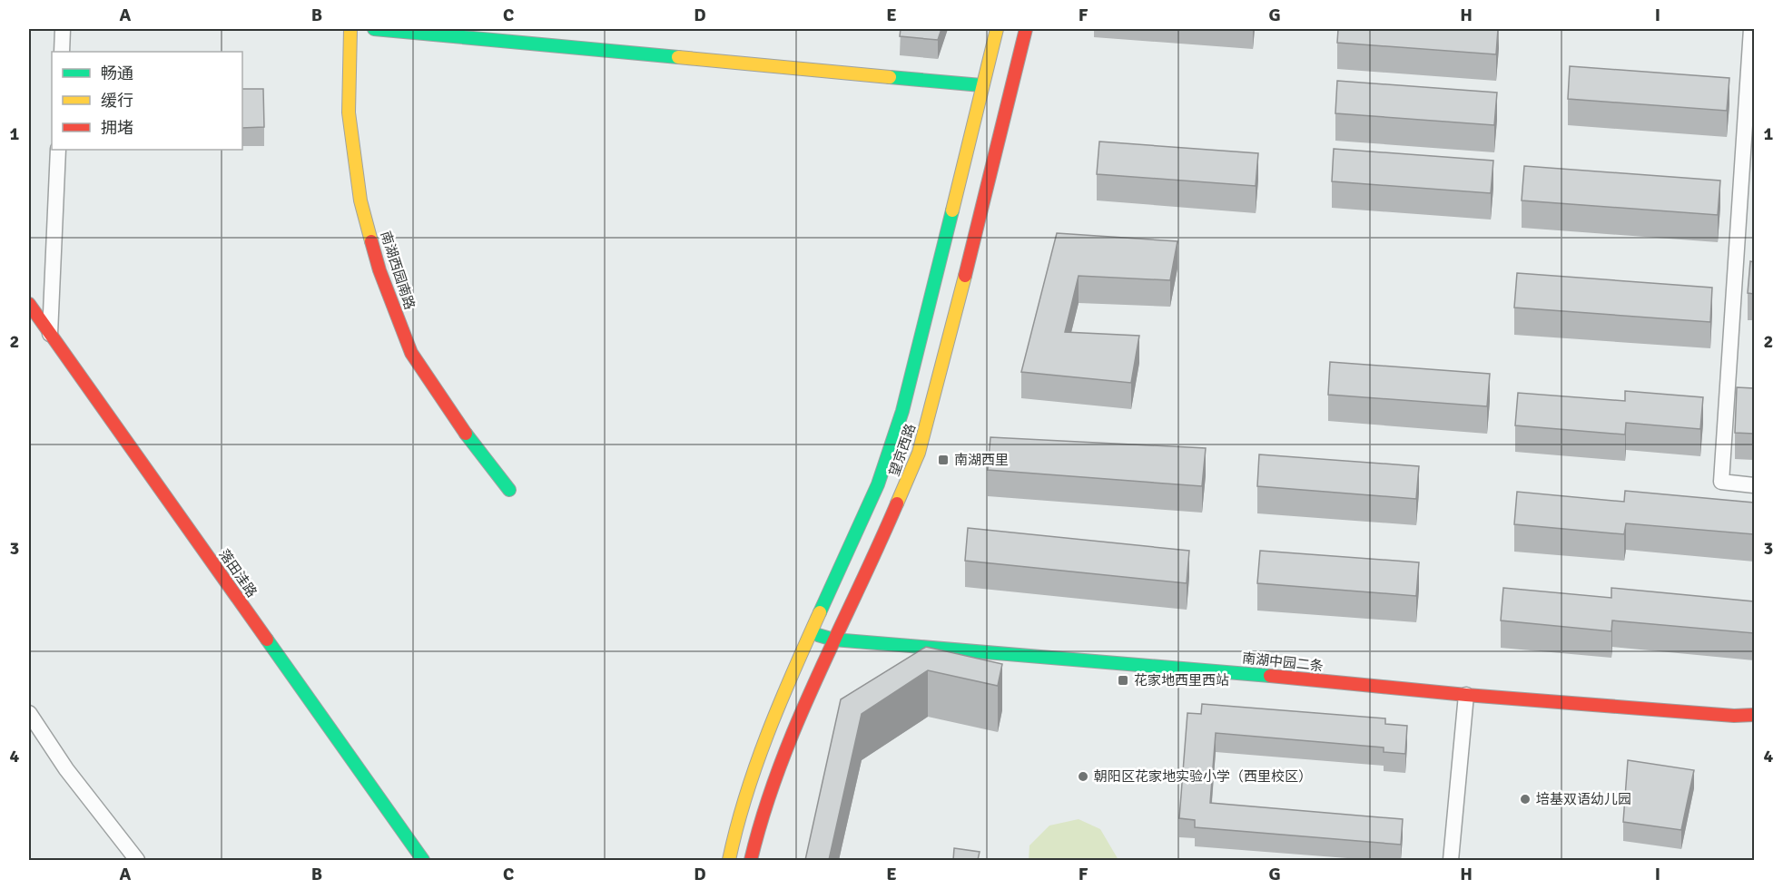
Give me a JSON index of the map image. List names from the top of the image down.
{
  "streets": {
    "street": [
      "南湖西园南路",
      "望京西路",
      "落田洼路",
      "南湖中园二条"
    ]
  },
  "crossings": [
    ["望京西路", "南湖中园二条"]
  ],
  "places": {
    "transit": ["南湖西里", "花家地西里西站"],
    "other": ["朝阳区花家地实验小学（西里校区）", "培基双语幼儿园"]
  },
  "legend": ["畅通", "缓行", "拥堵"],
  "grid": {
    "columns": [
      "A",
      "B",
      "C",
      "D",
      "E",
      "F",
      "G",
      "H",
      "I"
    ],
    "rows": [
      "1",
      "2",
      "3",
      "4"
    ]
  }
}
